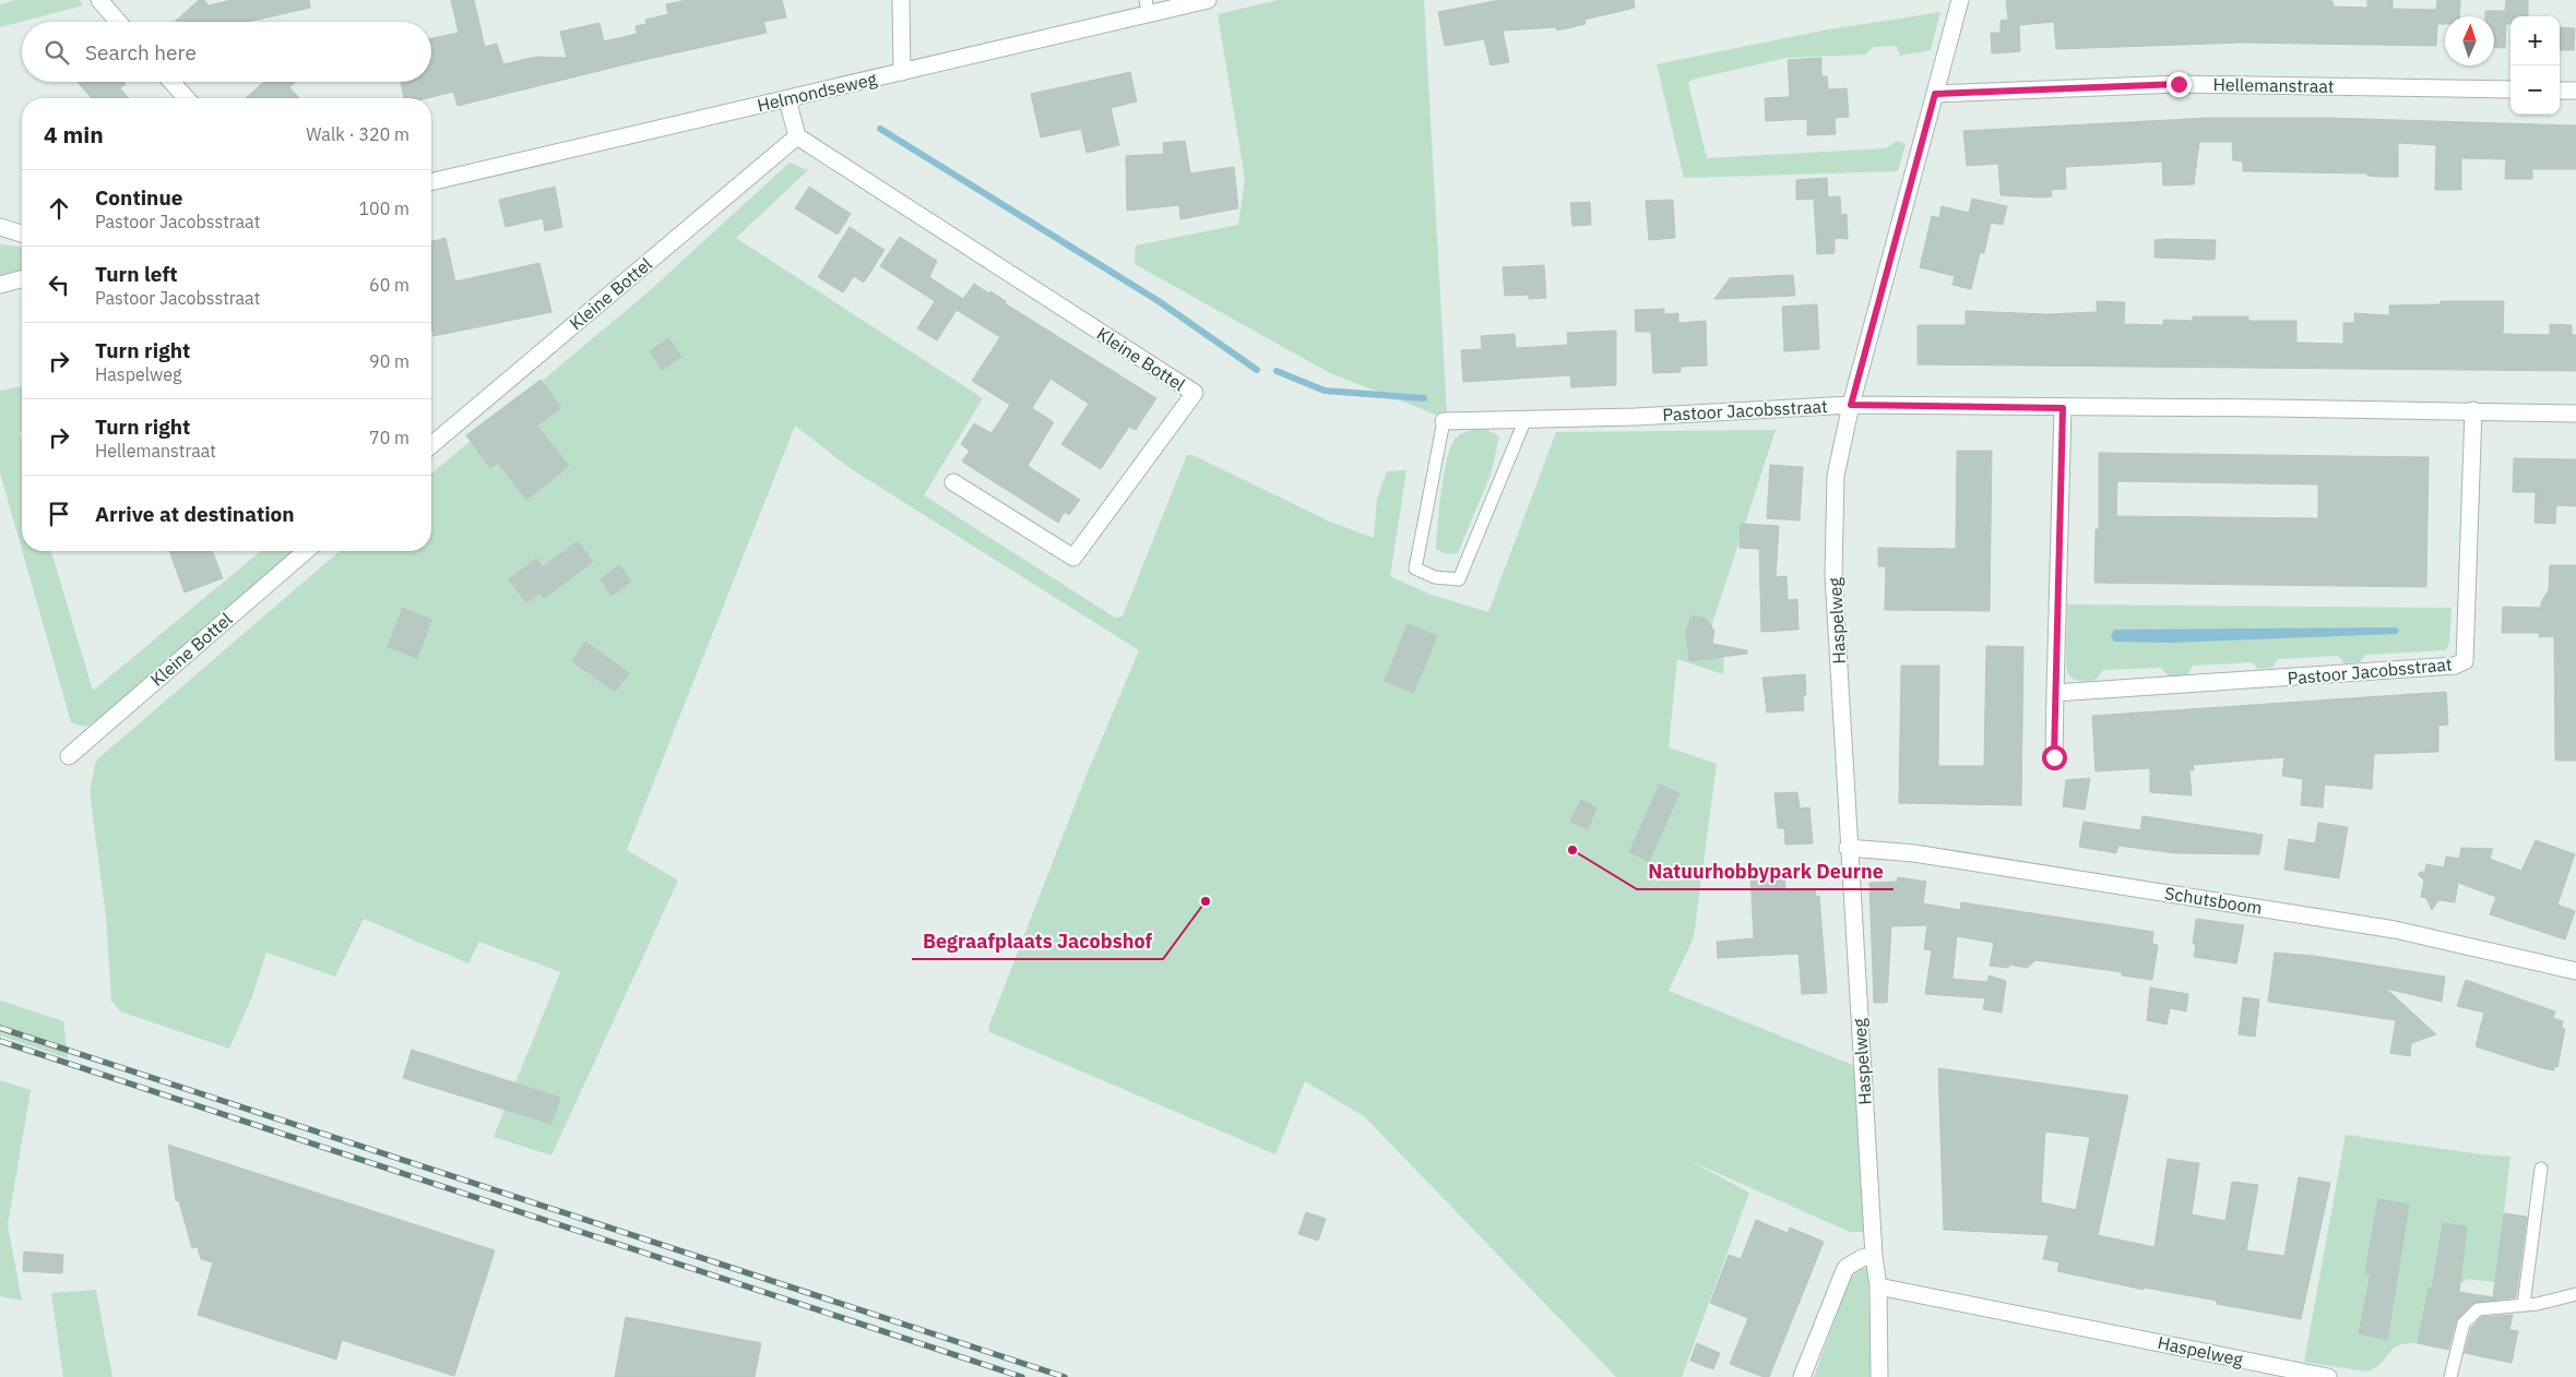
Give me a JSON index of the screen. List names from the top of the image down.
{
  "streets": {
    "street": [
      "Hellemanstraat",
      "Helmondseweg",
      "Kleine Bottel",
      "Pastoor Jacobsstraat",
      "Haspelweg",
      "Schutsboom"
    ]
  },
  "crossings": [
    ["Hellemanstraat", "Haspelweg"],
    ["Pastoor Jacobsstraat", "Haspelweg"],
    ["Haspelweg", "Schutsboom"]
  ],
  "places": ["Natuurhobbypark Deurne", "Begraafplaats Jacobshof"],
  "north": "top",
  "page": {
    "map_buttons": ["+", "−"],
    "search": "Search here",
    "heading": ["4 min", "Walk · 320 m"],
    "list": [
      ["Continue", "Pastoor Jacobsstraat", "100 m"],
      ["Turn left", "Pastoor Jacobsstraat", "60 m"],
      ["Turn right", "Haspelweg", "90 m"],
      ["Turn right", "Hellemanstraat", "70 m"],
      "Arrive at destination"
    ]
  }
}
